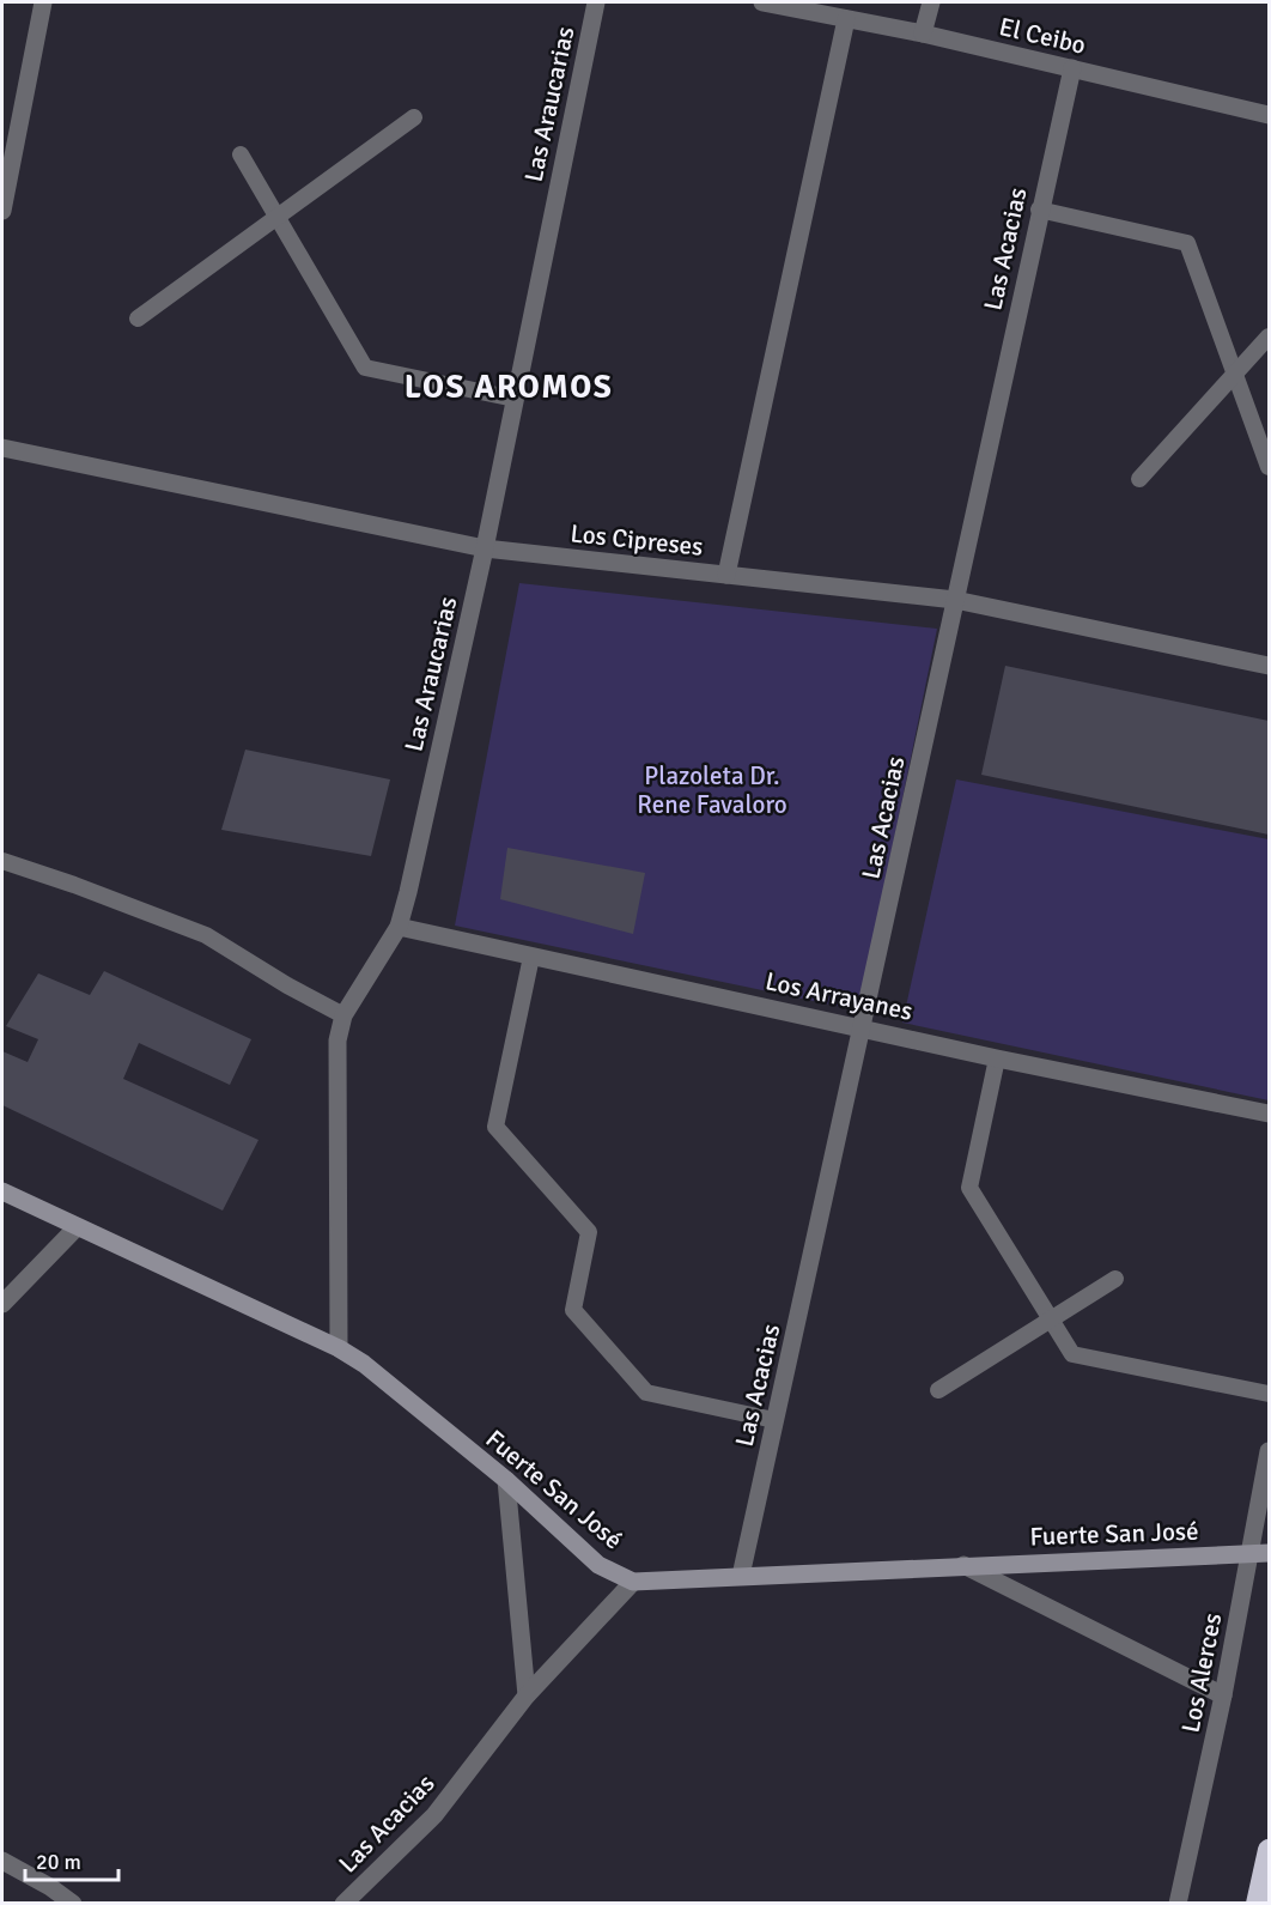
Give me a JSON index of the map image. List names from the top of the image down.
{
  "streets": {
    "street": [
      "El Ceibo",
      "Las Araucarias",
      "Las Acacias",
      "Los Cipreses",
      "Los Arrayanes",
      "Fuerte San José",
      "Los Alerces"
    ]
  },
  "crossings": [
    ["El Ceibo", "Las Acacias"],
    ["Las Araucarias", "Los Cipreses"],
    ["Las Araucarias", "Los Arrayanes"],
    ["Las Araucarias", "Fuerte San José"],
    ["Las Acacias", "Los Cipreses"],
    ["Las Acacias", "Los Arrayanes"],
    ["Las Acacias", "Fuerte San José"],
    ["Fuerte San José", "Los Alerces"]
  ],
  "districts": ["LOS AROMOS"],
  "parks": ["Plazoleta Dr. Rene Favaloro"],
  "scale_bar": "20 m"
}
